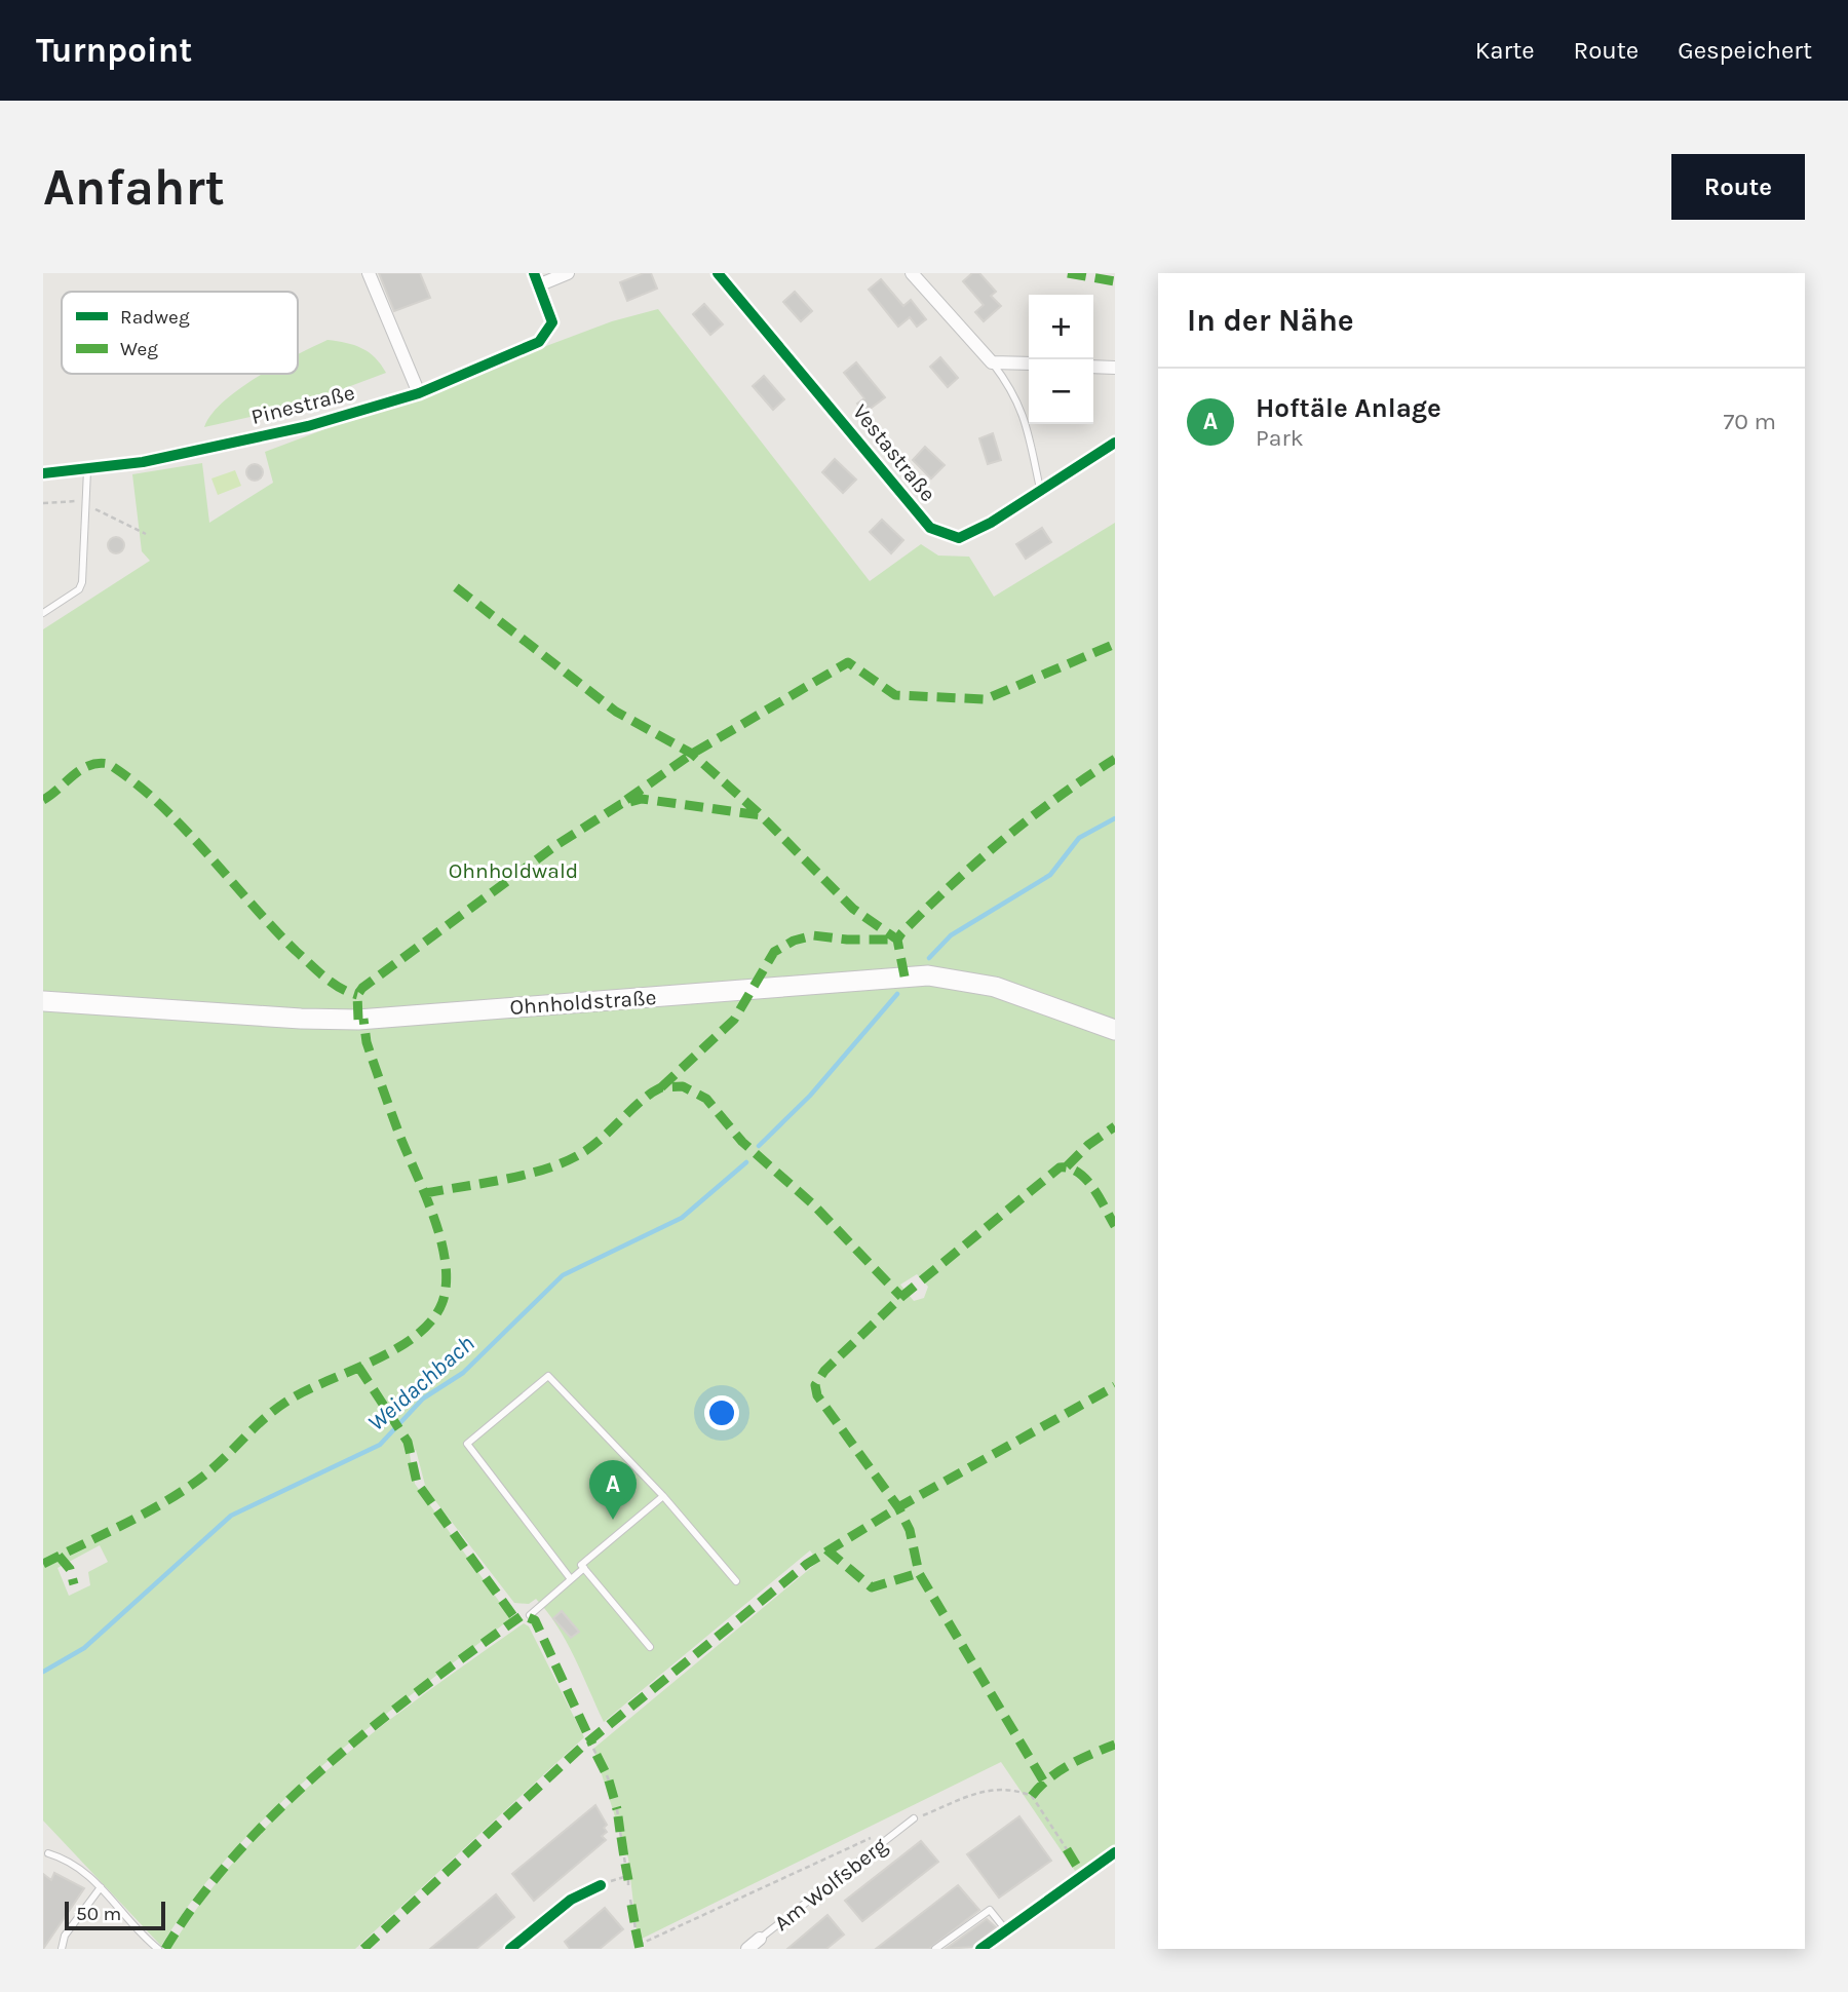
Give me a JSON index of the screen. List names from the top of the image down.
{
  "streets": {
    "main road": ["Ohnholdstraße"],
    "street": ["Pinestraße", "Vestastraße", "Am Wolfsberg"]
  },
  "water": ["Weidachbach"],
  "parks": ["Ohnholdwald"],
  "legend": ["Radweg", "Weg"],
  "scale_bar": "50 m",
  "page": {
    "header": "Turnpoint",
    "nav": ["Karte", "Route", "Gespeichert"],
    "buttons": "Route",
    "title": "Anfahrt",
    "heading": "In der Nähe",
    "map_buttons": ["+", "−"],
    "list": [
      {
        "mark": "A",
        "name": "Hoftäle Anlage",
        "note": "Park",
        "value": "70 m"
      }
    ],
    "pins": "A",
    "scale": "50 m"
  }
}
